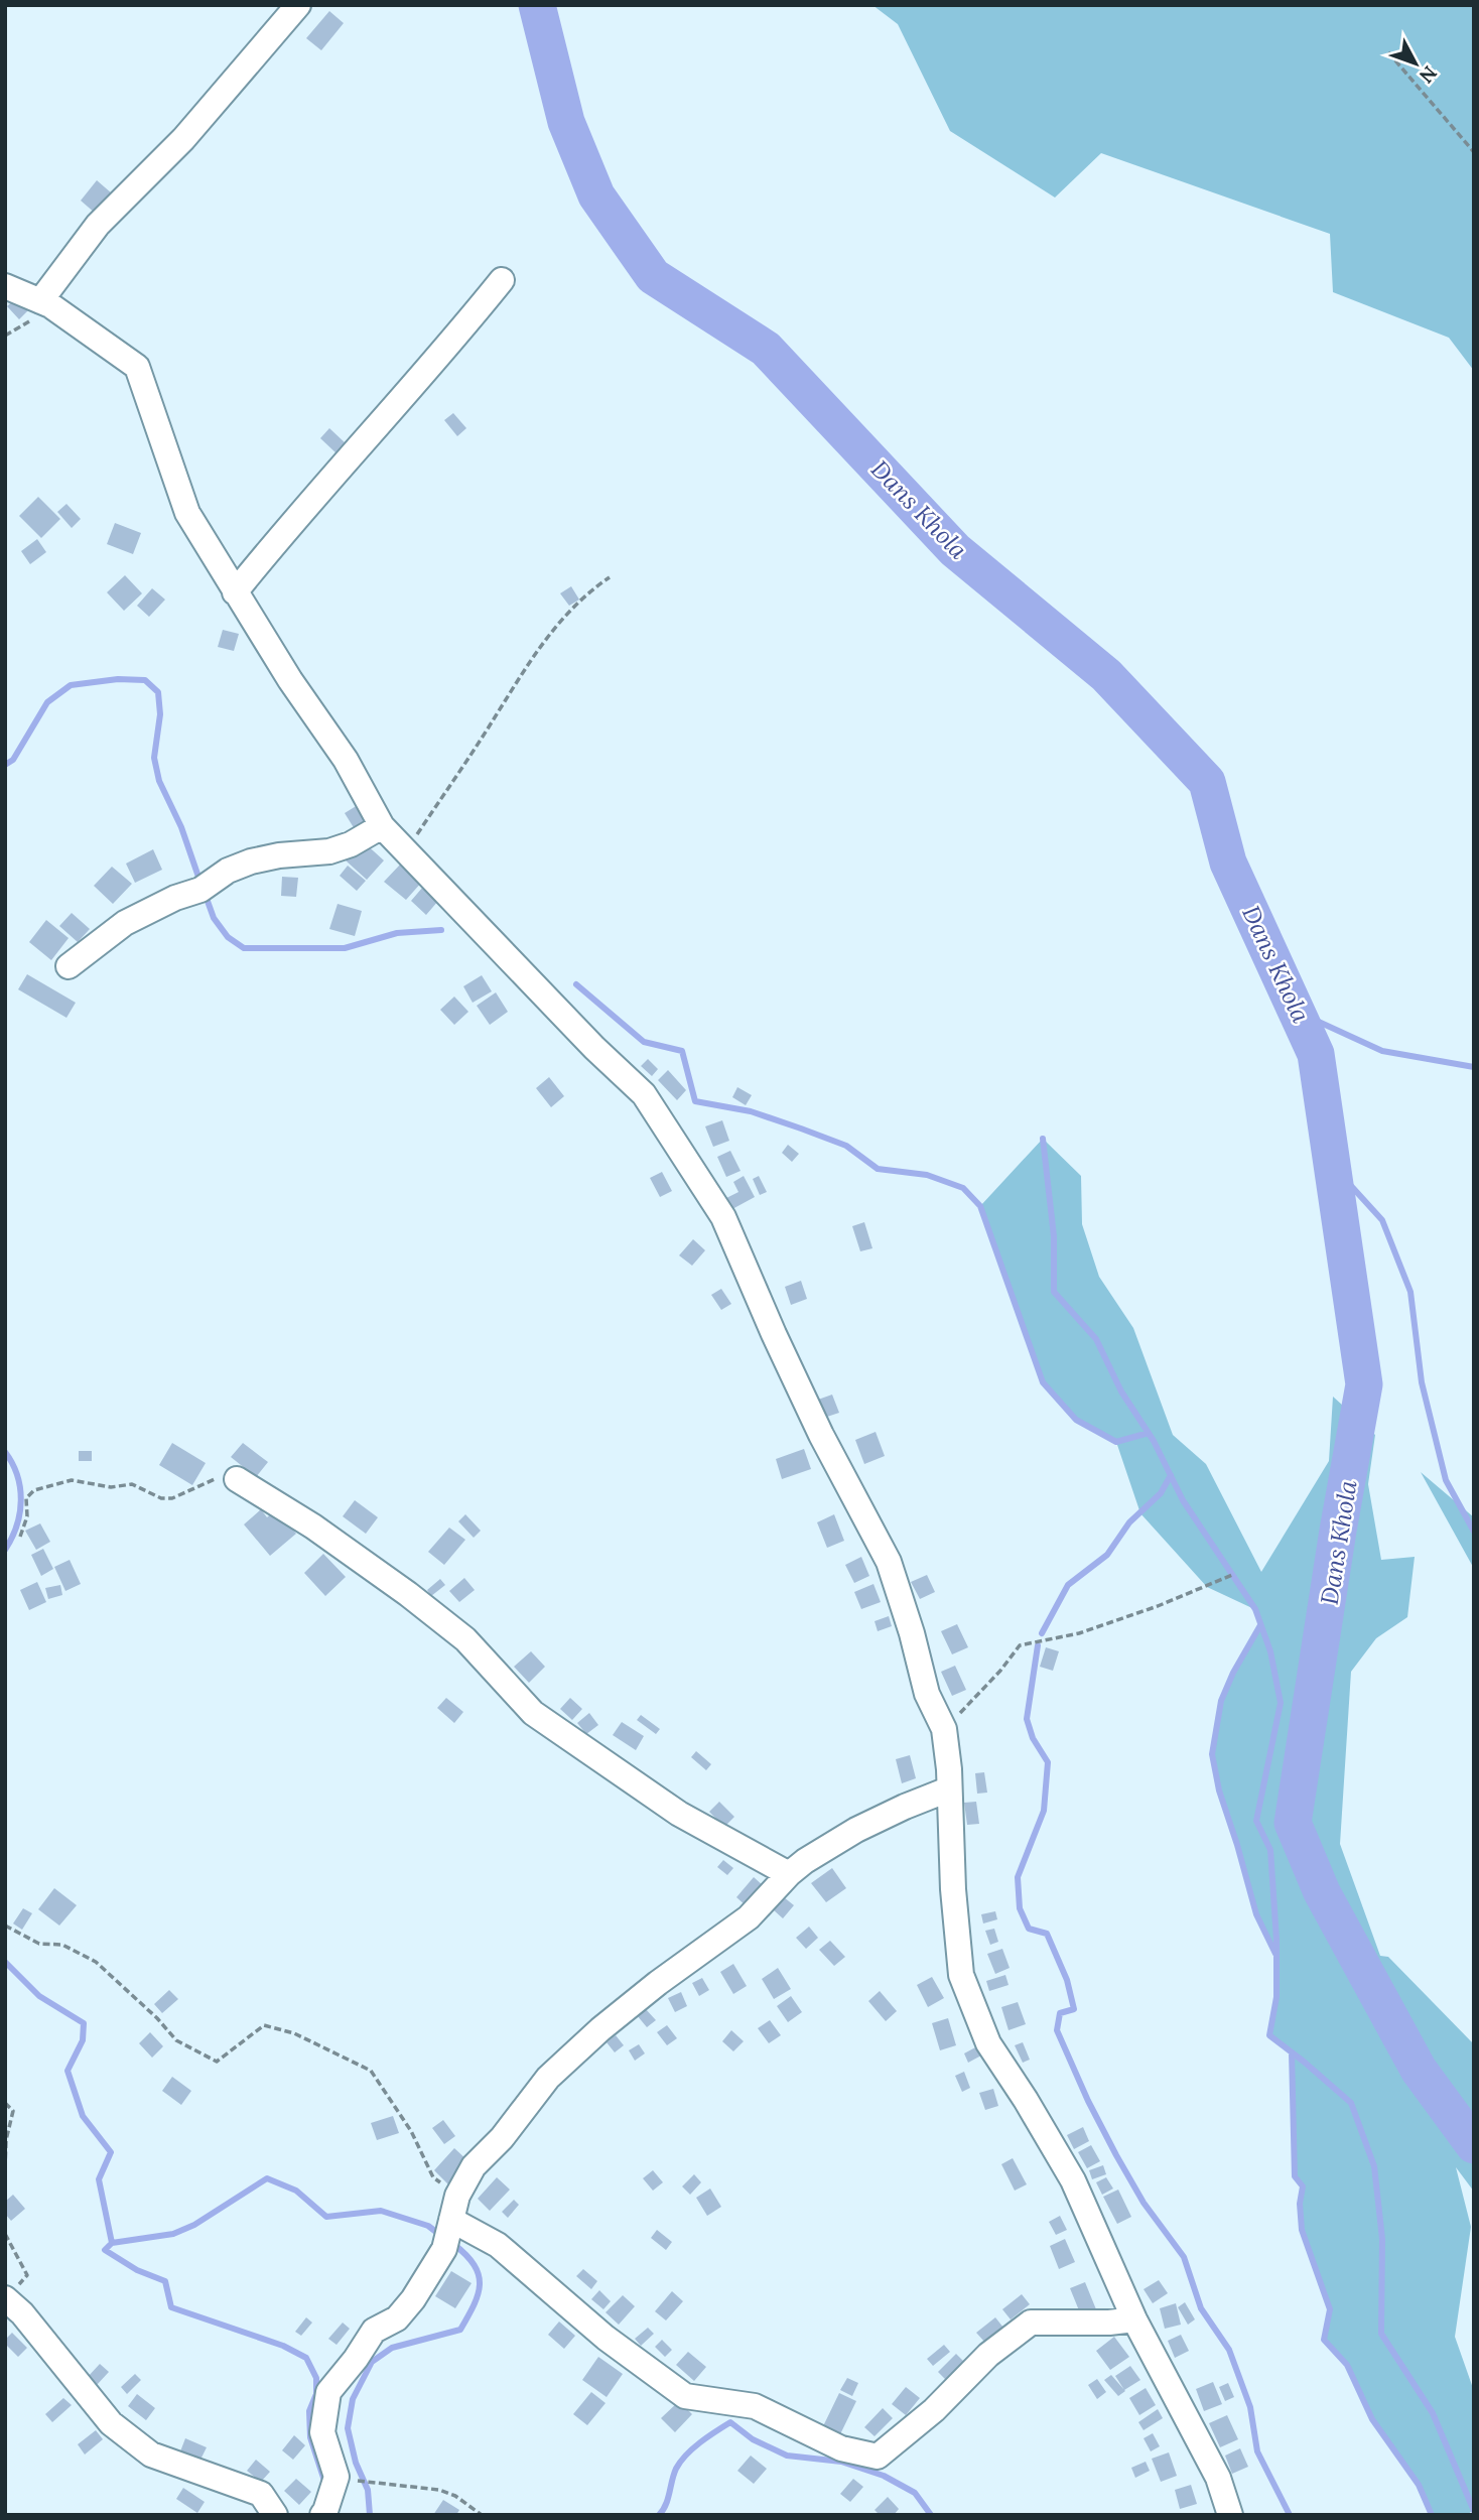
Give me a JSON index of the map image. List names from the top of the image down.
{
  "water": ["Dans Khola"],
  "north": "bottom right"
}
